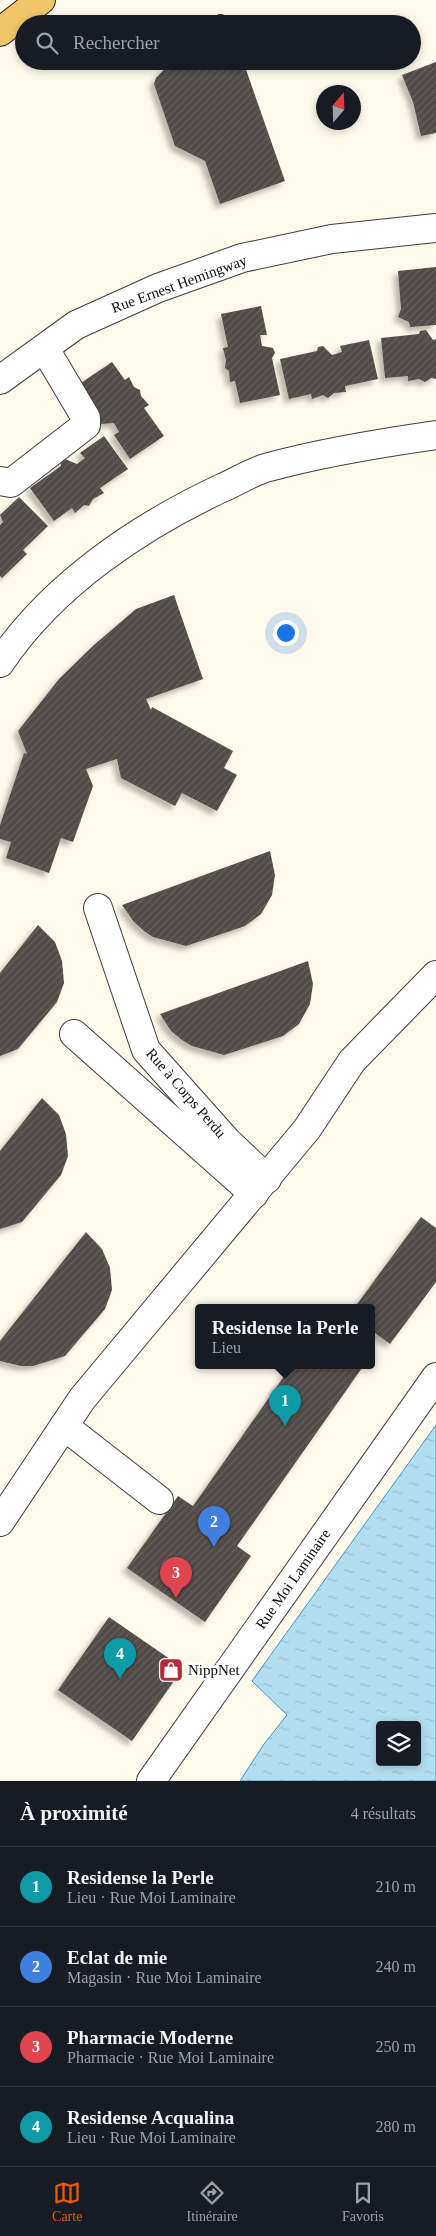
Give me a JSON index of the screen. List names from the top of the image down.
{
  "streets": {
    "street": ["Rue Ernest Hemingway", "Rue à Corps Perdu", "Rue Moi Laminaire"]
  },
  "places": {
    "shop": ["NippNet"]
  },
  "north": "top",
  "page": {
    "search": "Rechercher",
    "popup": ["Residense la Perle", "Lieu"],
    "pins": [
      "1",
      "2",
      "3",
      "4"
    ],
    "heading": ["À proximité", "4 résultats"],
    "list": [
      {
        "mark": "1",
        "name": "Residense la Perle",
        "note": "Lieu · Rue Moi Laminaire",
        "value": "210 m"
      },
      {
        "mark": "2",
        "name": "Eclat de mie",
        "note": "Magasin · Rue Moi Laminaire",
        "value": "240 m"
      },
      {
        "mark": "3",
        "name": "Pharmacie Moderne",
        "note": "Pharmacie · Rue Moi Laminaire",
        "value": "250 m"
      },
      {
        "mark": "4",
        "name": "Residense Acqualina",
        "note": "Lieu · Rue Moi Laminaire",
        "value": "280 m"
      }
    ],
    "nav": ["Carte", "Itinéraire", "Favoris"]
  }
}
